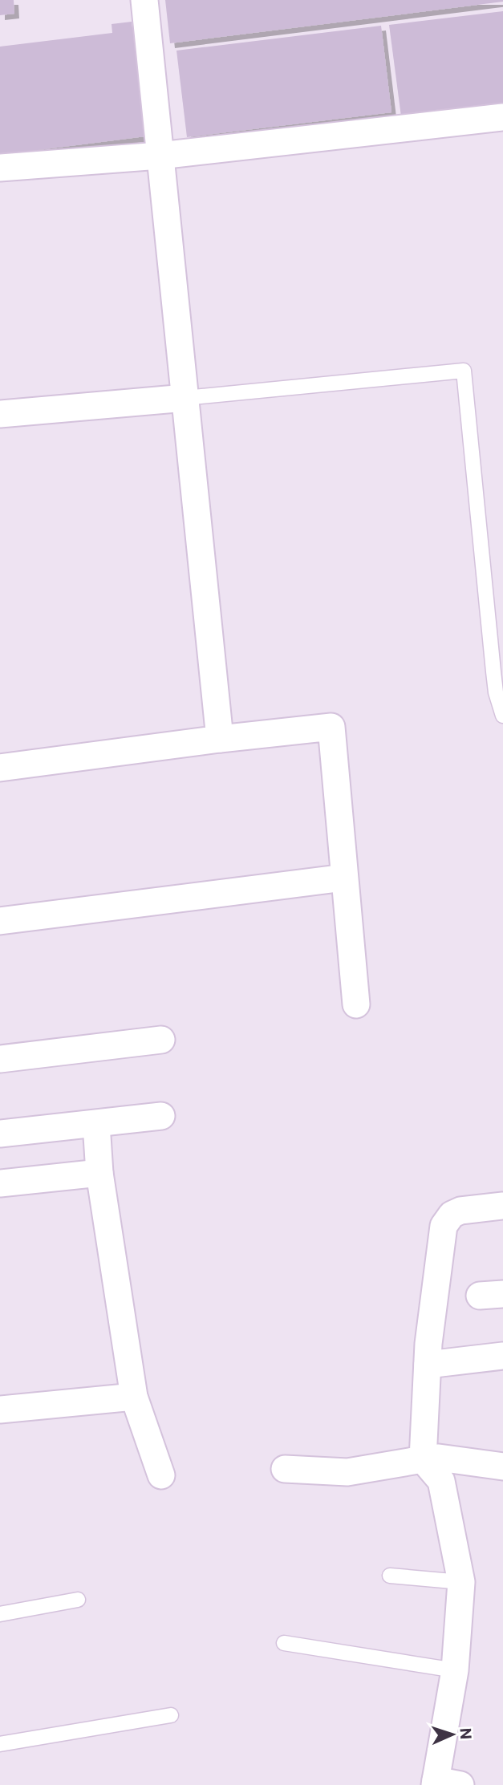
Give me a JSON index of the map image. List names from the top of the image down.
{
  "north": "right"
}
